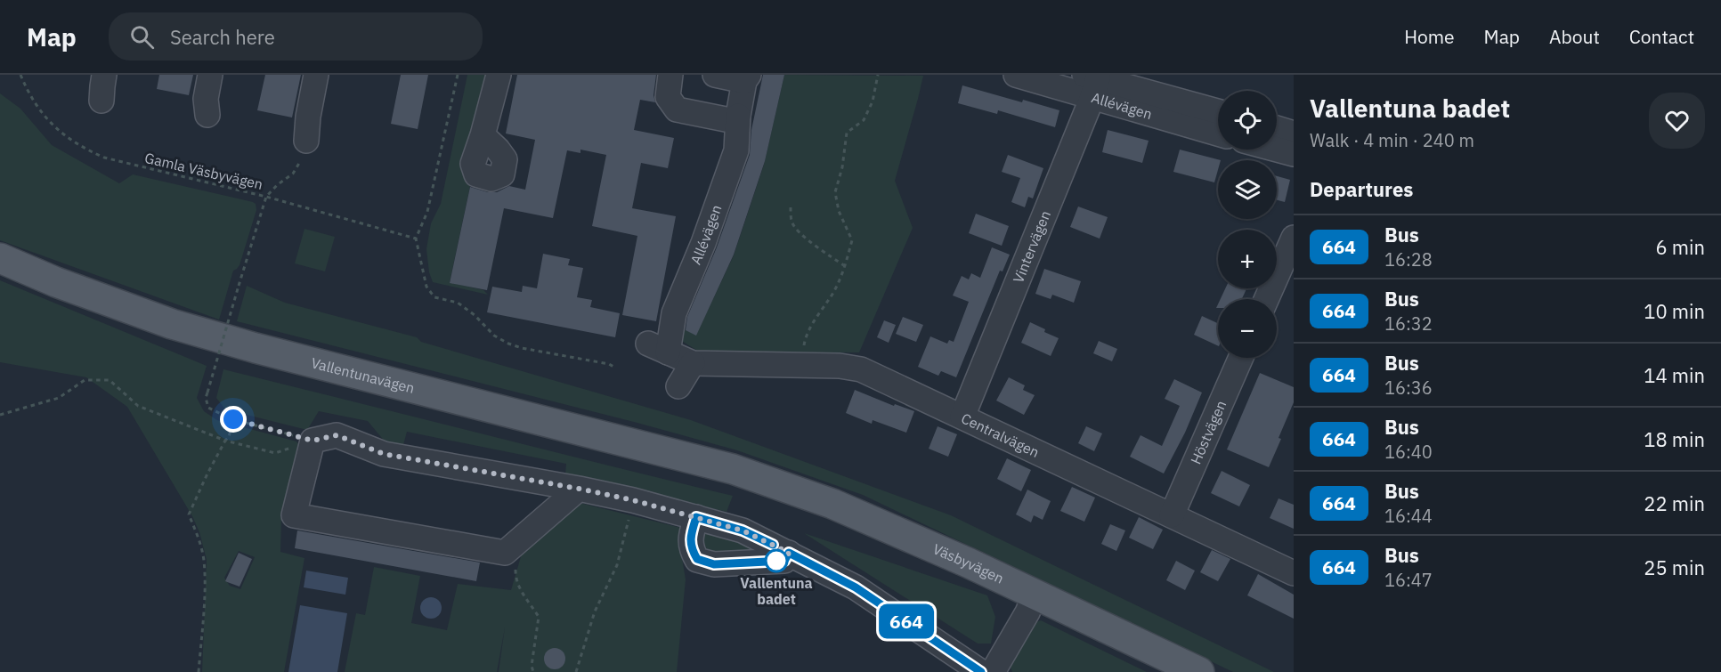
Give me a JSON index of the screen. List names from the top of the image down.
{
  "streets": {
    "main road": ["Vallentunavägen", "Väsbyvägen"],
    "street": [
      "Allévägen",
      "Vintervägen",
      "Höstvägen",
      "Centralvägen"
    ],
    "path": ["Gamla Väsbyvägen"]
  },
  "crossings": [
    ["Allévägen", "Vintervägen"],
    ["Allévägen", "Centralvägen"],
    ["Vintervägen", "Centralvägen"],
    ["Vallentunavägen", "Väsbyvägen"],
    ["Höstvägen", "Centralvägen"]
  ],
  "places": ["Vallentuna badet"],
  "lines": ["bus line 664"],
  "page": {
    "header": "Map",
    "search": "Search here",
    "nav": [
      "Home",
      "Map",
      "About",
      "Contact"
    ],
    "on_map": "664",
    "heading": [
      ["Vallentuna badet", "Walk · 4 min · 240 m"],
      "Departures"
    ],
    "map_buttons": ["+", "−"],
    "list": [
      {
        "mark": "664",
        "name": "Bus",
        "note": "16:28",
        "value": "6 min"
      },
      {
        "mark": "664",
        "name": "Bus",
        "note": "16:32",
        "value": "10 min"
      },
      {
        "mark": "664",
        "name": "Bus",
        "note": "16:36",
        "value": "14 min"
      },
      {
        "mark": "664",
        "name": "Bus",
        "note": "16:40",
        "value": "18 min"
      },
      {
        "mark": "664",
        "name": "Bus",
        "note": "16:44",
        "value": "22 min"
      },
      {
        "mark": "664",
        "name": "Bus",
        "note": "16:47",
        "value": "25 min"
      }
    ]
  }
}
